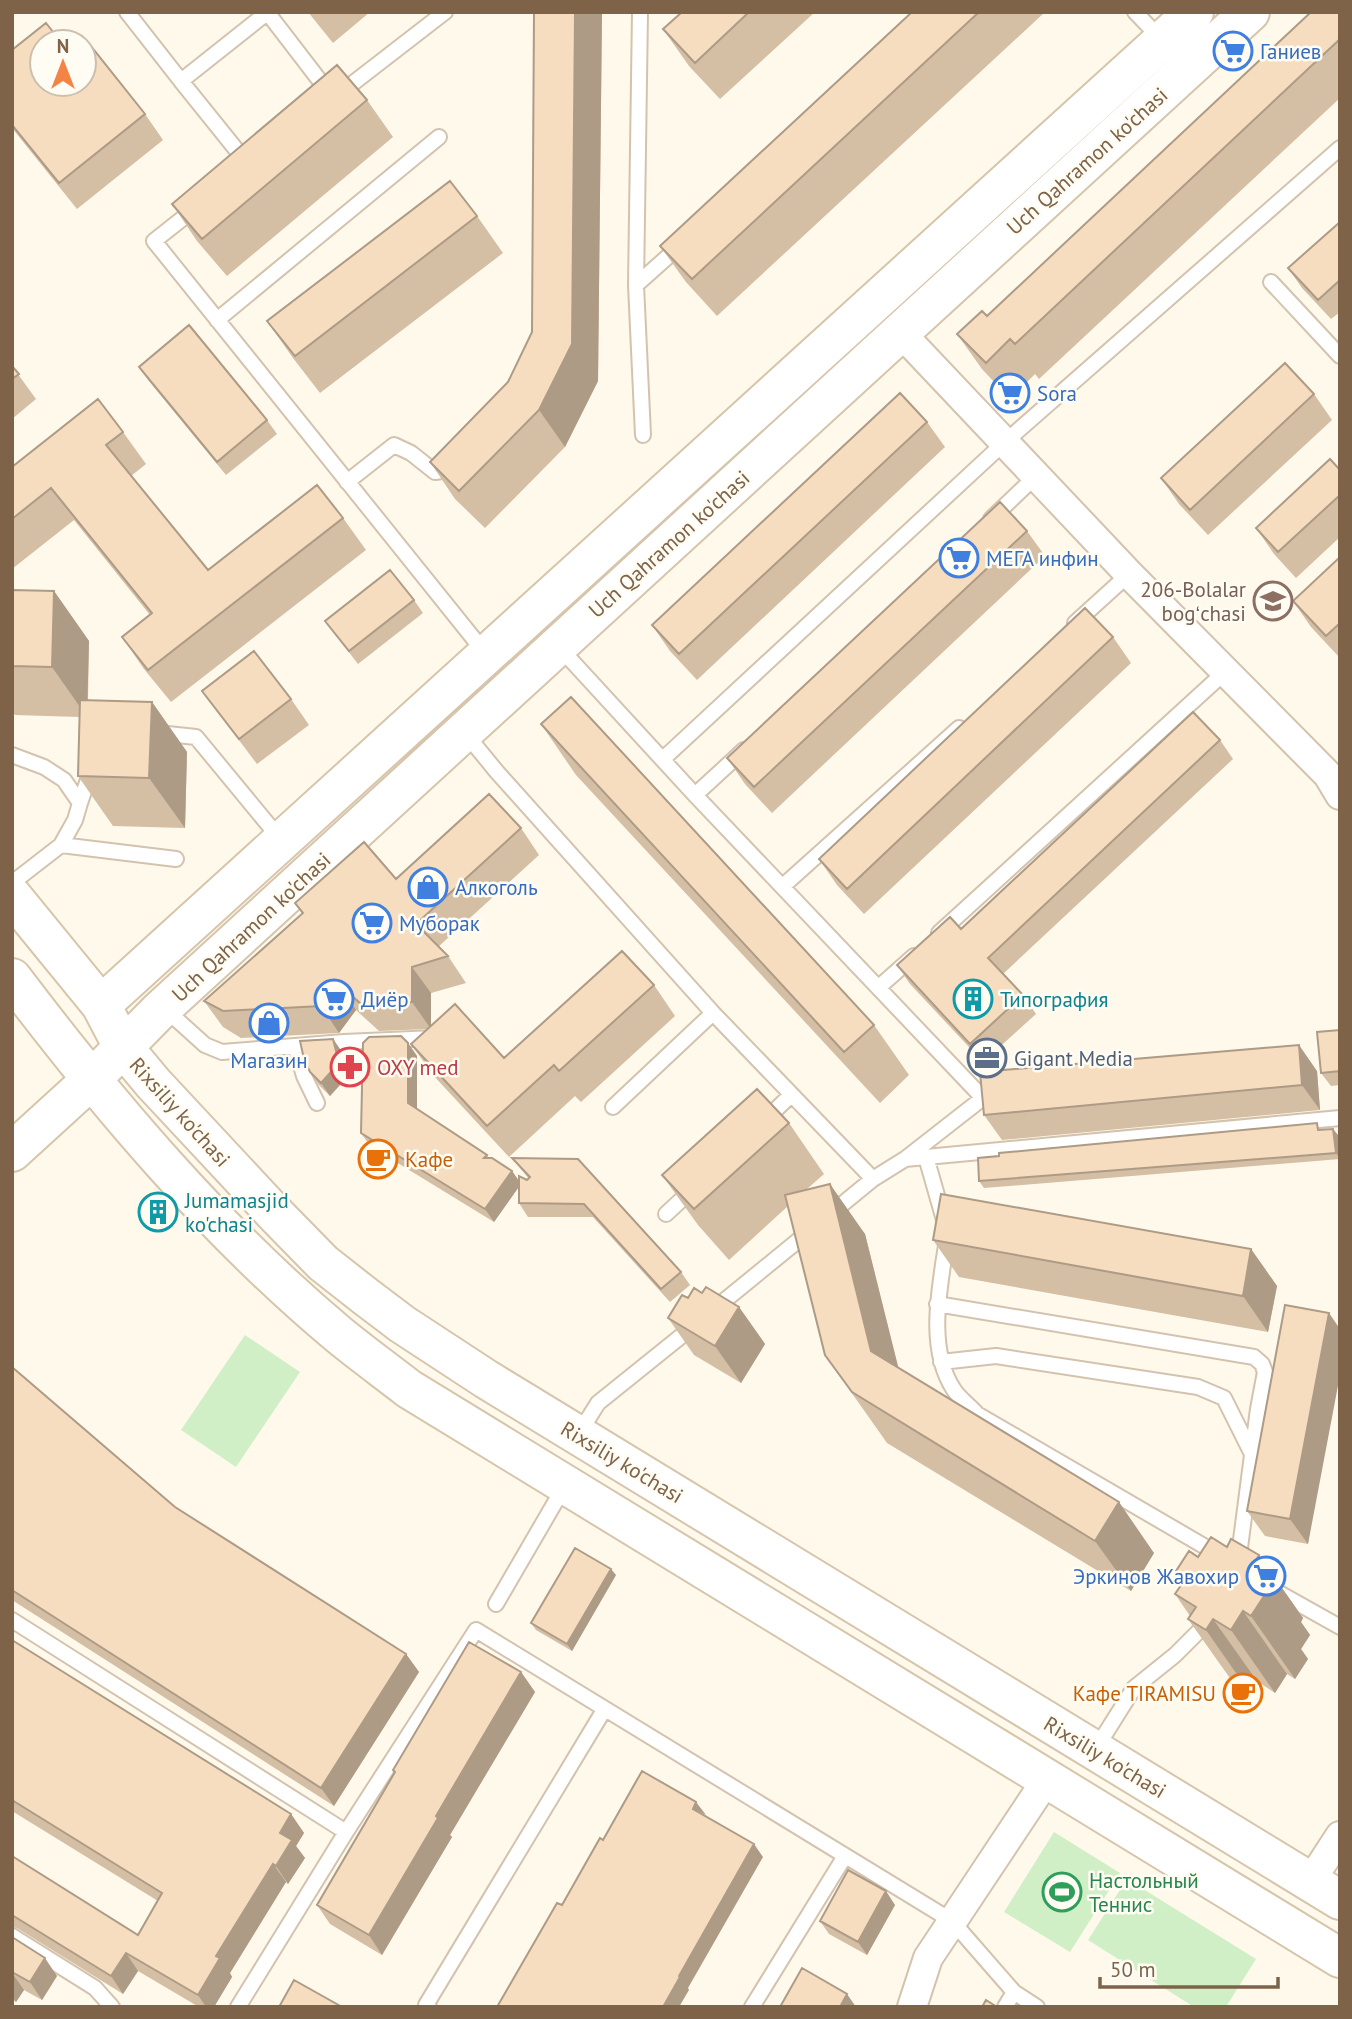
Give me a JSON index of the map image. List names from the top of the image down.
{
  "streets": {
    "main road": ["Uch Qahramon ko'chasi", "Rixsiliy ko'chasi"]
  },
  "crossings": [
    ["Uch Qahramon ko'chasi", "Rixsiliy ko'chasi"]
  ],
  "places": {
    "supermarket": [
      "Ганиев",
      "Sora",
      "МЕГА инфин",
      "Муборак",
      "Диёр",
      "Эркинов Жавохир"
    ],
    "school or university": ["206-Bolalar bogʻchasi"],
    "shop": ["Алкоголь", "Магазин"],
    "building": ["Типография", "Jumamasjid ko'chasi"],
    "office": ["Gigant Media"],
    "pharmacy": ["OXY med"],
    "cafe": ["Кафе", "Кафе TIRAMISU"],
    "sports": ["Настольный Теннис"]
  },
  "scale_bar": "50 m",
  "north": "top"
}
